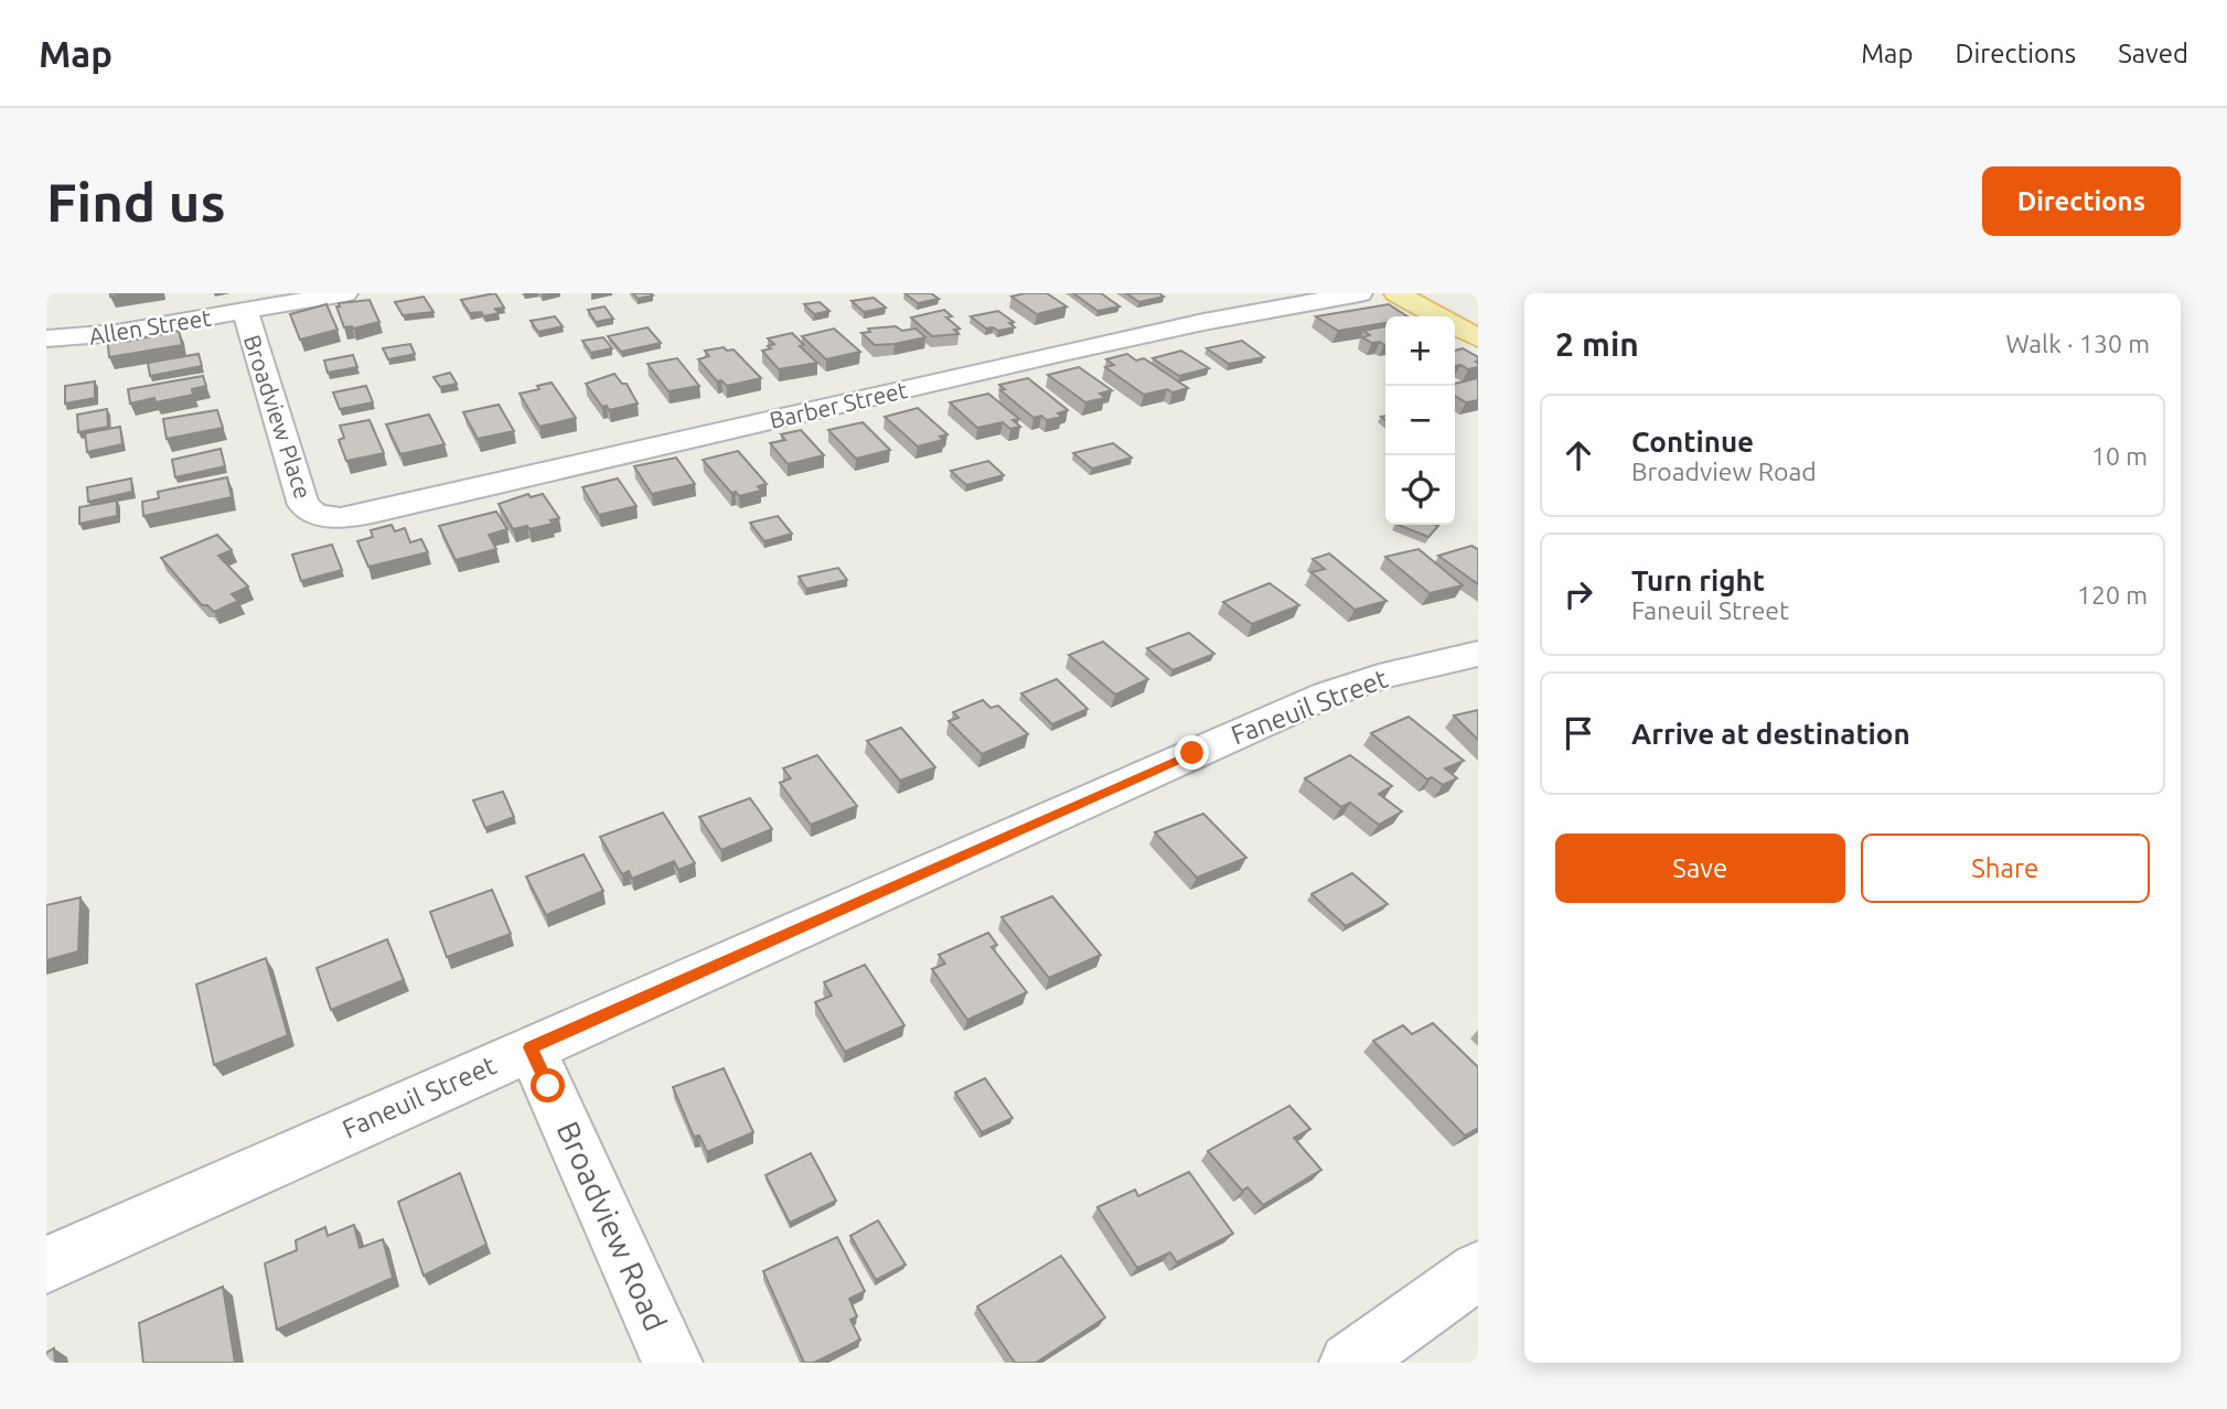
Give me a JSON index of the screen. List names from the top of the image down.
{
  "streets": {
    "street": [
      "Allen Street",
      "Barber Street",
      "Broadview Place",
      "Faneuil Street",
      "Broadview Road"
    ]
  },
  "crossings": [
    ["Allen Street", "Broadview Place"],
    ["Barber Street", "Broadview Place"],
    ["Faneuil Street", "Broadview Road"]
  ],
  "page": {
    "header": "Map",
    "nav": ["Map", "Directions", "Saved"],
    "buttons": [
      "Directions",
      ["Save", "Share"]
    ],
    "title": "Find us",
    "heading": ["2 min", "Walk · 130 m"],
    "map_buttons": ["+", "−"],
    "list": [
      ["Continue", "Broadview Road", "10 m"],
      ["Turn right", "Faneuil Street", "120 m"],
      "Arrive at destination"
    ]
  }
}
